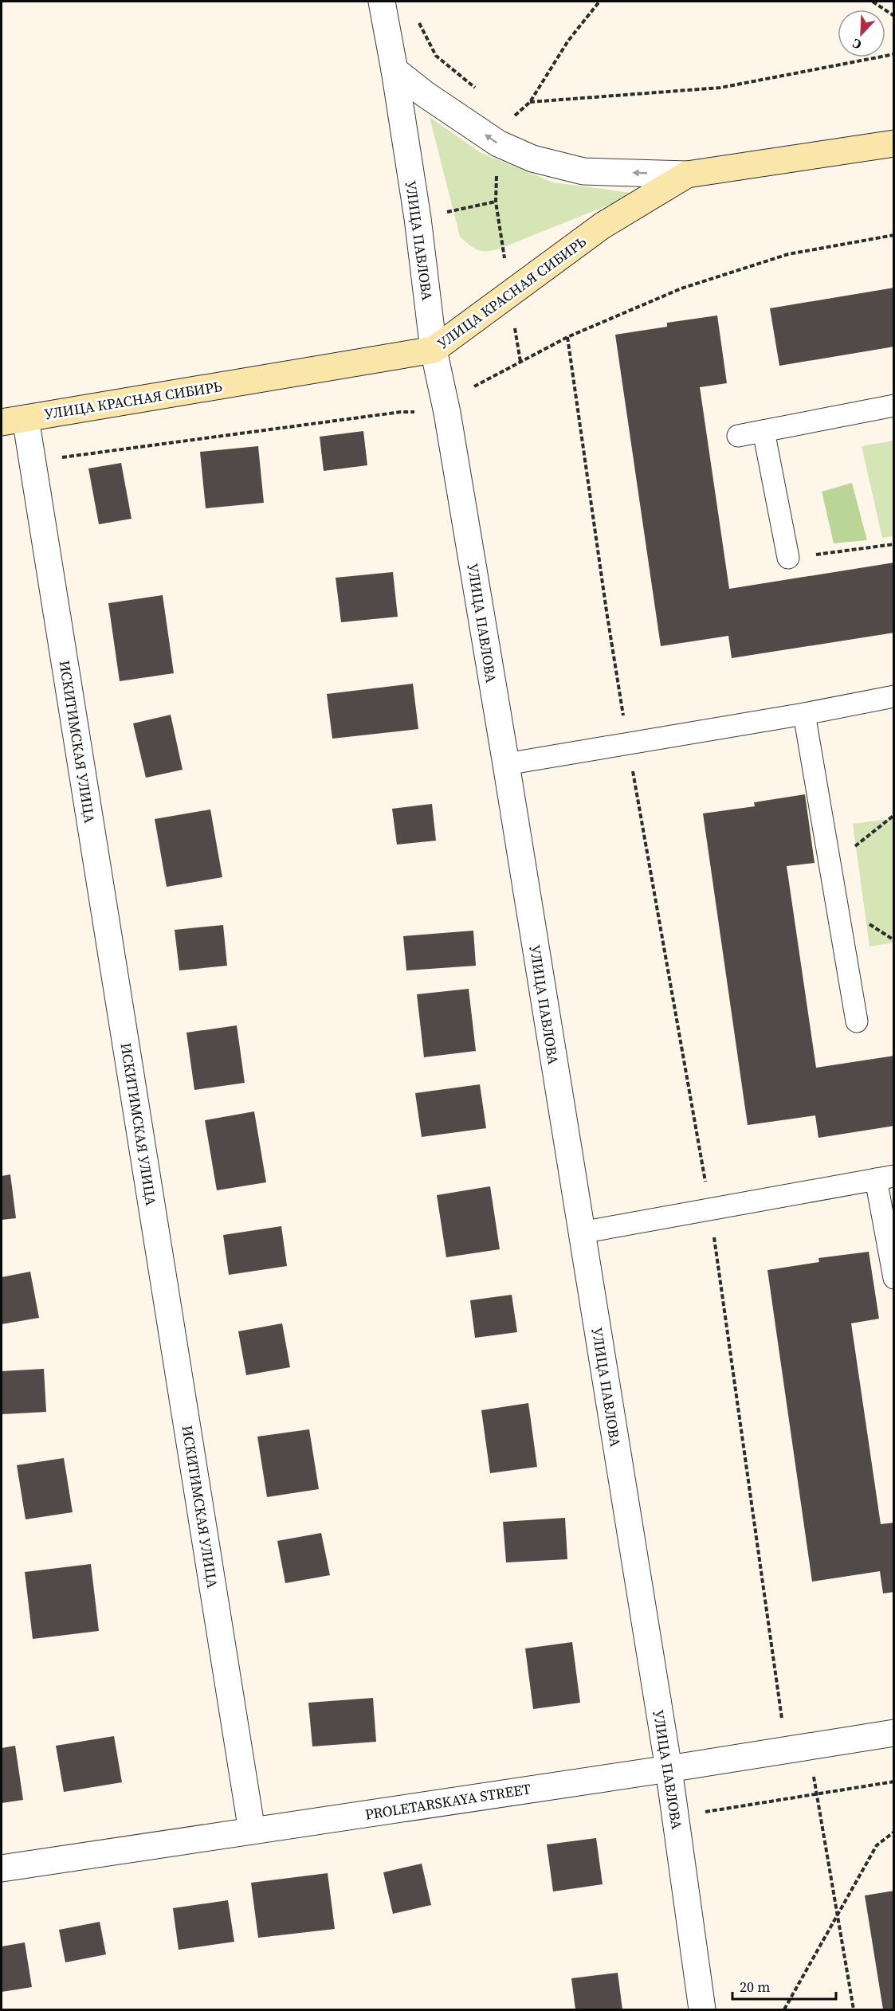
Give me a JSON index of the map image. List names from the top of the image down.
{
  "streets": {
    "main road": ["УЛИЦА КРАСНАЯ СИБИРЬ"],
    "street": ["УЛИЦА ПАВЛОВА", "ИСКИТИМСКАЯ УЛИЦА", "PROLETARSKAYA STREET"]
  },
  "crossings": [
    ["УЛИЦА ПАВЛОВА", "УЛИЦА КРАСНАЯ СИБИРЬ"],
    ["УЛИЦА ПАВЛОВА", "PROLETARSKAYA STREET"],
    ["УЛИЦА КРАСНАЯ СИБИРЬ", "ИСКИТИМСКАЯ УЛИЦА"],
    ["ИСКИТИМСКАЯ УЛИЦА", "PROLETARSKAYA STREET"]
  ],
  "scale_bar": "20 m",
  "north": "bottom left"
}
